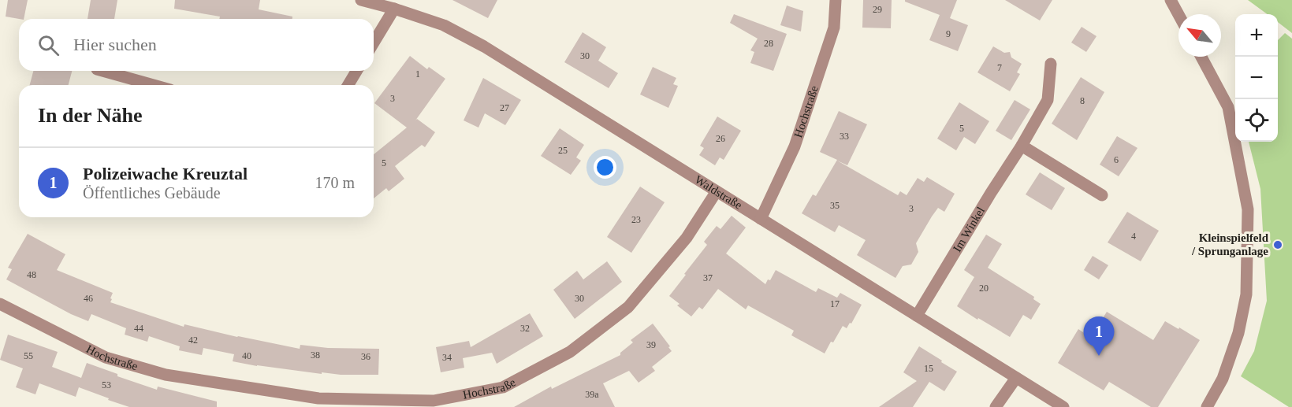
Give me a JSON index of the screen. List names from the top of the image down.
{
  "streets": {
    "street": ["Hochstraße", "Waldstraße", "Im Winkel"]
  },
  "crossings": [
    ["Hochstraße", "Waldstraße"],
    ["Waldstraße", "Im Winkel"]
  ],
  "places": ["Kleinspielfeld / Sprunganlage"],
  "house_numbers": [
    "29",
    "9",
    "28",
    "30",
    "7",
    "1",
    "3",
    "8",
    "27",
    "5",
    "33",
    "26",
    "25",
    "6",
    "5",
    "35",
    "3",
    "23",
    "4",
    "48",
    "37",
    "20",
    "46",
    "30",
    "17",
    "44",
    "32",
    "42",
    "39",
    "38",
    "55",
    "40",
    "36",
    "34",
    "15",
    "53",
    "39a"
  ],
  "north": "top left",
  "page": {
    "map_buttons": ["+", "−"],
    "search": "Hier suchen",
    "heading": "In der Nähe",
    "list": [
      {
        "mark": "1",
        "name": "Polizeiwache Kreuztal",
        "note": "Öffentliches Gebäude",
        "value": "170 m"
      }
    ],
    "pins": "1"
  }
}
